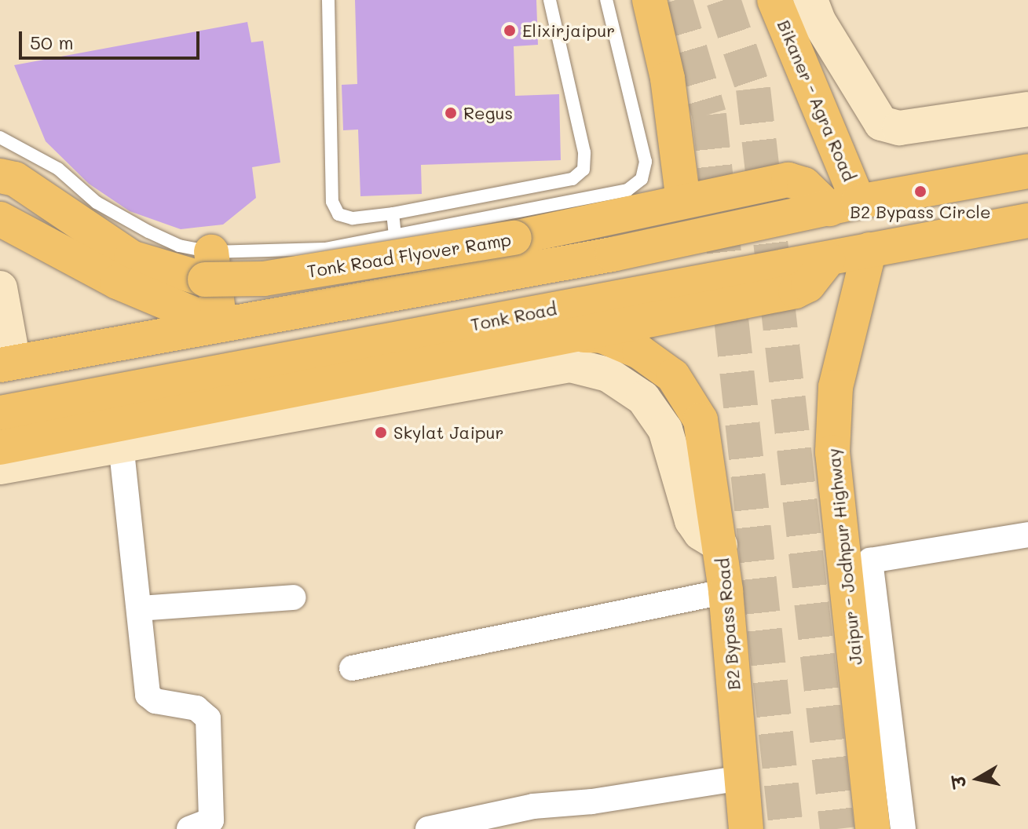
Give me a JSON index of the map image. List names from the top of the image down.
{
  "streets": {
    "main road": [
      "Bikaner - Agra Road",
      "Tonk Road Flyover Ramp",
      "Tonk Road",
      "Jaipur - Jodhpur Highway",
      "B2 Bypass Road"
    ]
  },
  "crossings": [
    ["Bikaner - Agra Road", "Tonk Road Flyover Ramp"],
    ["Tonk Road", "Jaipur - Jodhpur Highway"]
  ],
  "places": [
    "Elixirjaipur",
    "Regus",
    "B2 Bypass Circle",
    "Skylat Jaipur"
  ],
  "scale_bar": "50 m",
  "north": "left"
}
